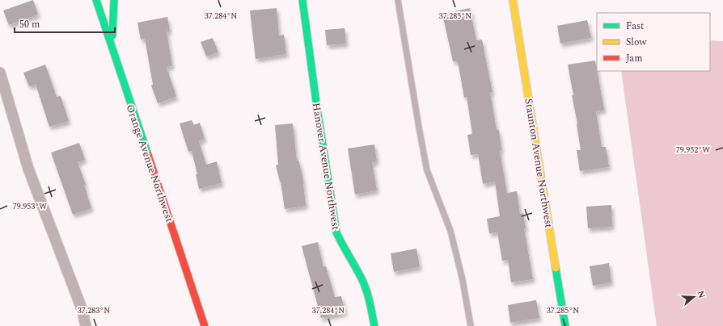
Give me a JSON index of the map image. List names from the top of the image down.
{
  "streets": {
    "street": ["Orange Avenue Northwest", "Staunton Avenue Northwest", "Hanover Avenue Northwest"]
  },
  "legend": ["Fast", "Slow", "Jam"],
  "scale_bar": "50 m",
  "north": "right",
  "coordinates": [
    "37.284°N",
    "37.285°N",
    "79.952°W",
    "79.953°W",
    "37.283°N"
  ]
}
